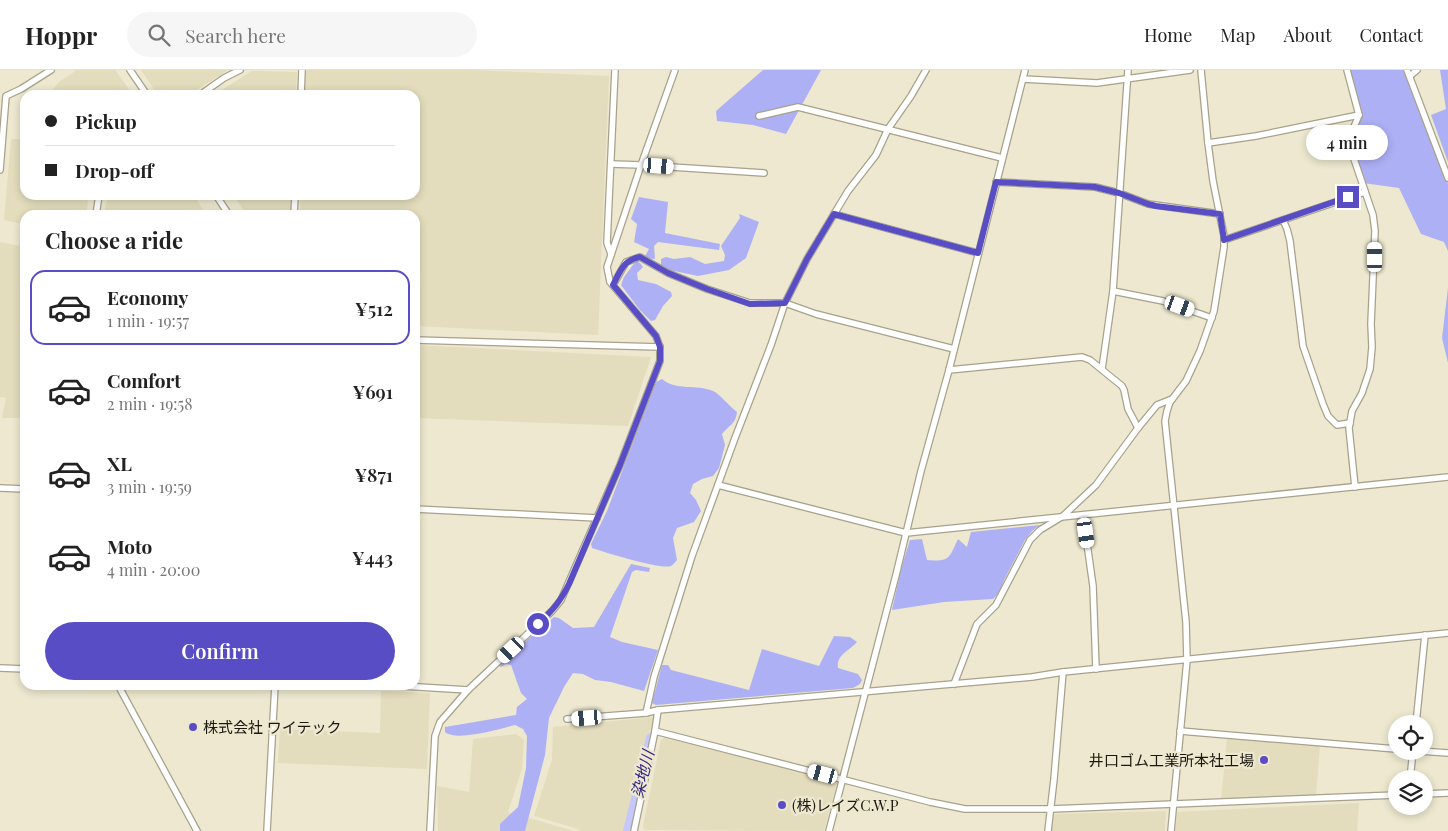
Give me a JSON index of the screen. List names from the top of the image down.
{
  "water": ["染地川"],
  "places": ["株式会社 ワイテック", "井口ゴム工業所本社工場", "(株)レイズC.W.P"],
  "page": {
    "header": "Hoppr",
    "search": "Search here",
    "nav": [
      "Home",
      "Map",
      "About",
      "Contact"
    ],
    "banner": ["Pickup", "Drop-off"],
    "bubble": "4 min",
    "heading": "Choose a ride",
    "list": [
      {
        "name": "Economy",
        "note": "1 min · 19:57",
        "value": "¥512"
      },
      {
        "name": "Comfort",
        "note": "2 min · 19:58",
        "value": "¥691"
      },
      {
        "name": "XL",
        "note": "3 min · 19:59",
        "value": "¥871"
      },
      {
        "name": "Moto",
        "note": "4 min · 20:00",
        "value": "¥443"
      }
    ],
    "buttons": "Confirm"
  }
}
